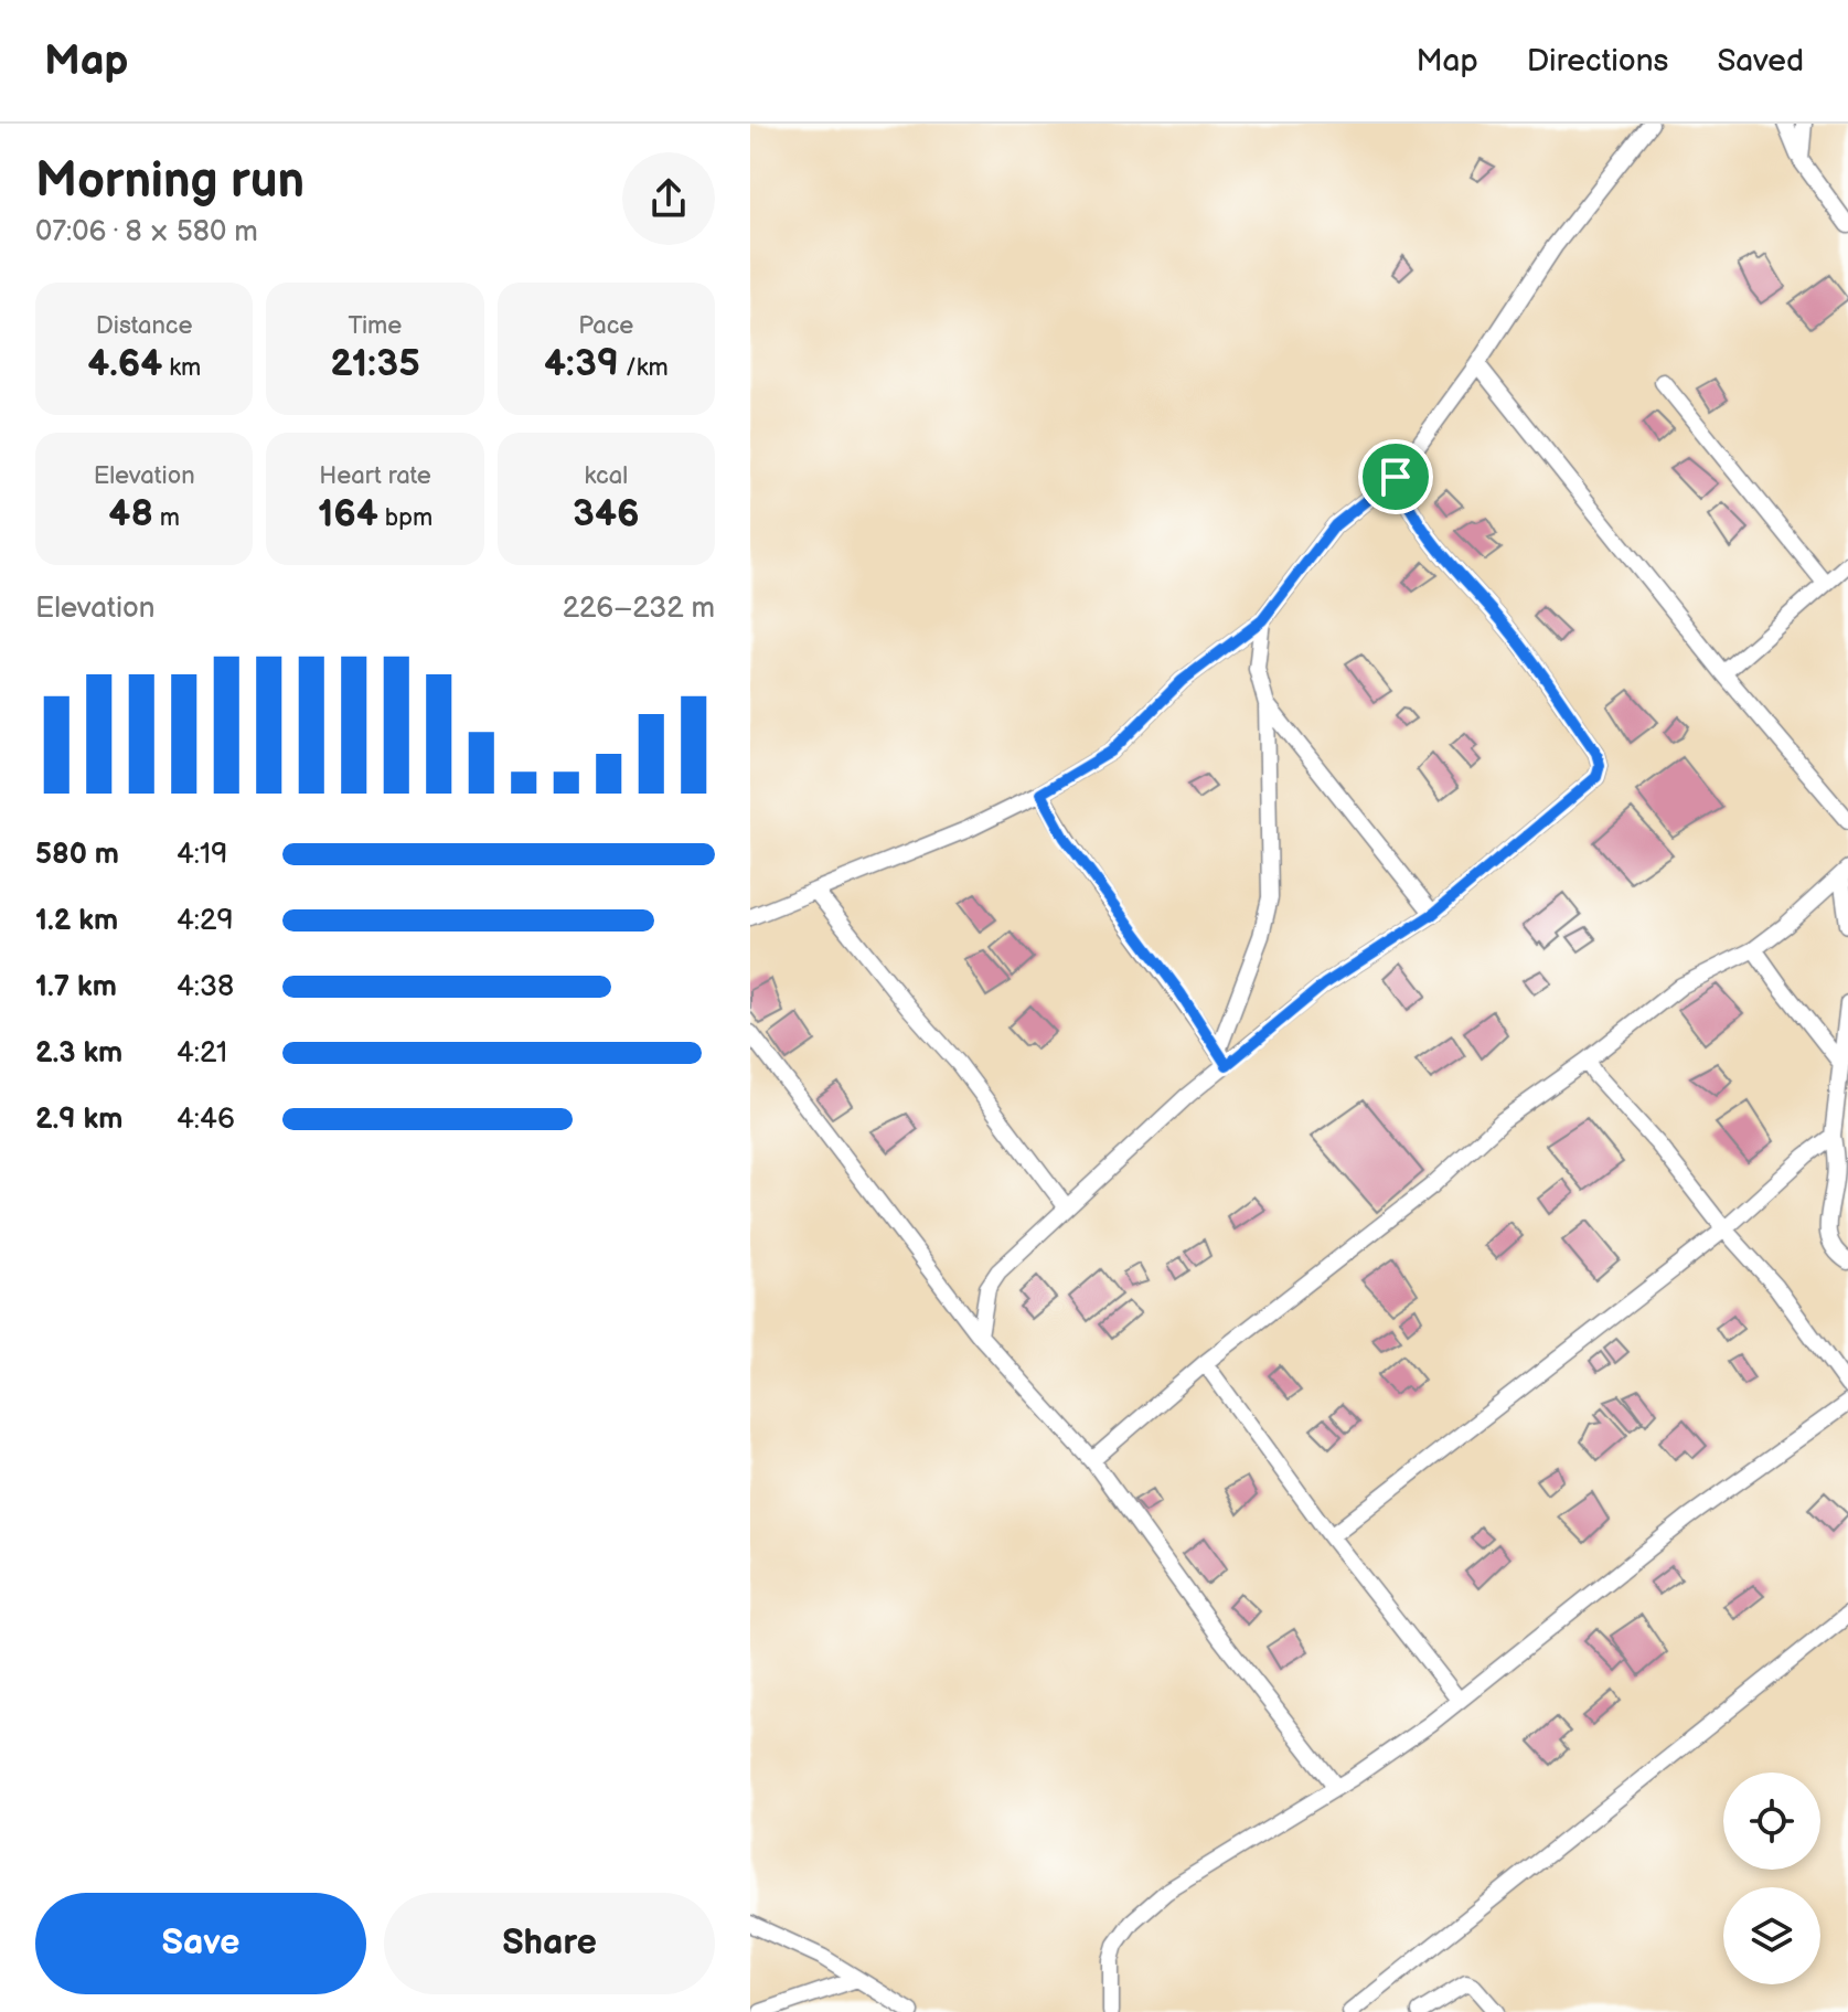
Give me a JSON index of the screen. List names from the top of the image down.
{
  "page": {
    "header": "Map",
    "nav": ["Map", "Directions", "Saved"],
    "heading": ["Morning run", "07:06 · 8 × 580 m"],
    "stats": [
      ["Distance", "4.64 km"],
      ["Time", "21:35"],
      ["Pace", "4:39 /km"],
      ["Elevation", "48 m"],
      ["Heart rate", "164 bpm"],
      ["kcal", "346"]
    ],
    "chart": ["Elevation", "226–232 m"],
    "list": [
      {
        "name": "580 m",
        "note": "4:19"
      },
      {
        "name": "1.2 km",
        "note": "4:29"
      },
      {
        "name": "1.7 km",
        "note": "4:38"
      },
      {
        "name": "2.3 km",
        "note": "4:21"
      },
      {
        "name": "2.9 km",
        "note": "4:46"
      }
    ],
    "buttons": ["Save", "Share"]
  }
}
